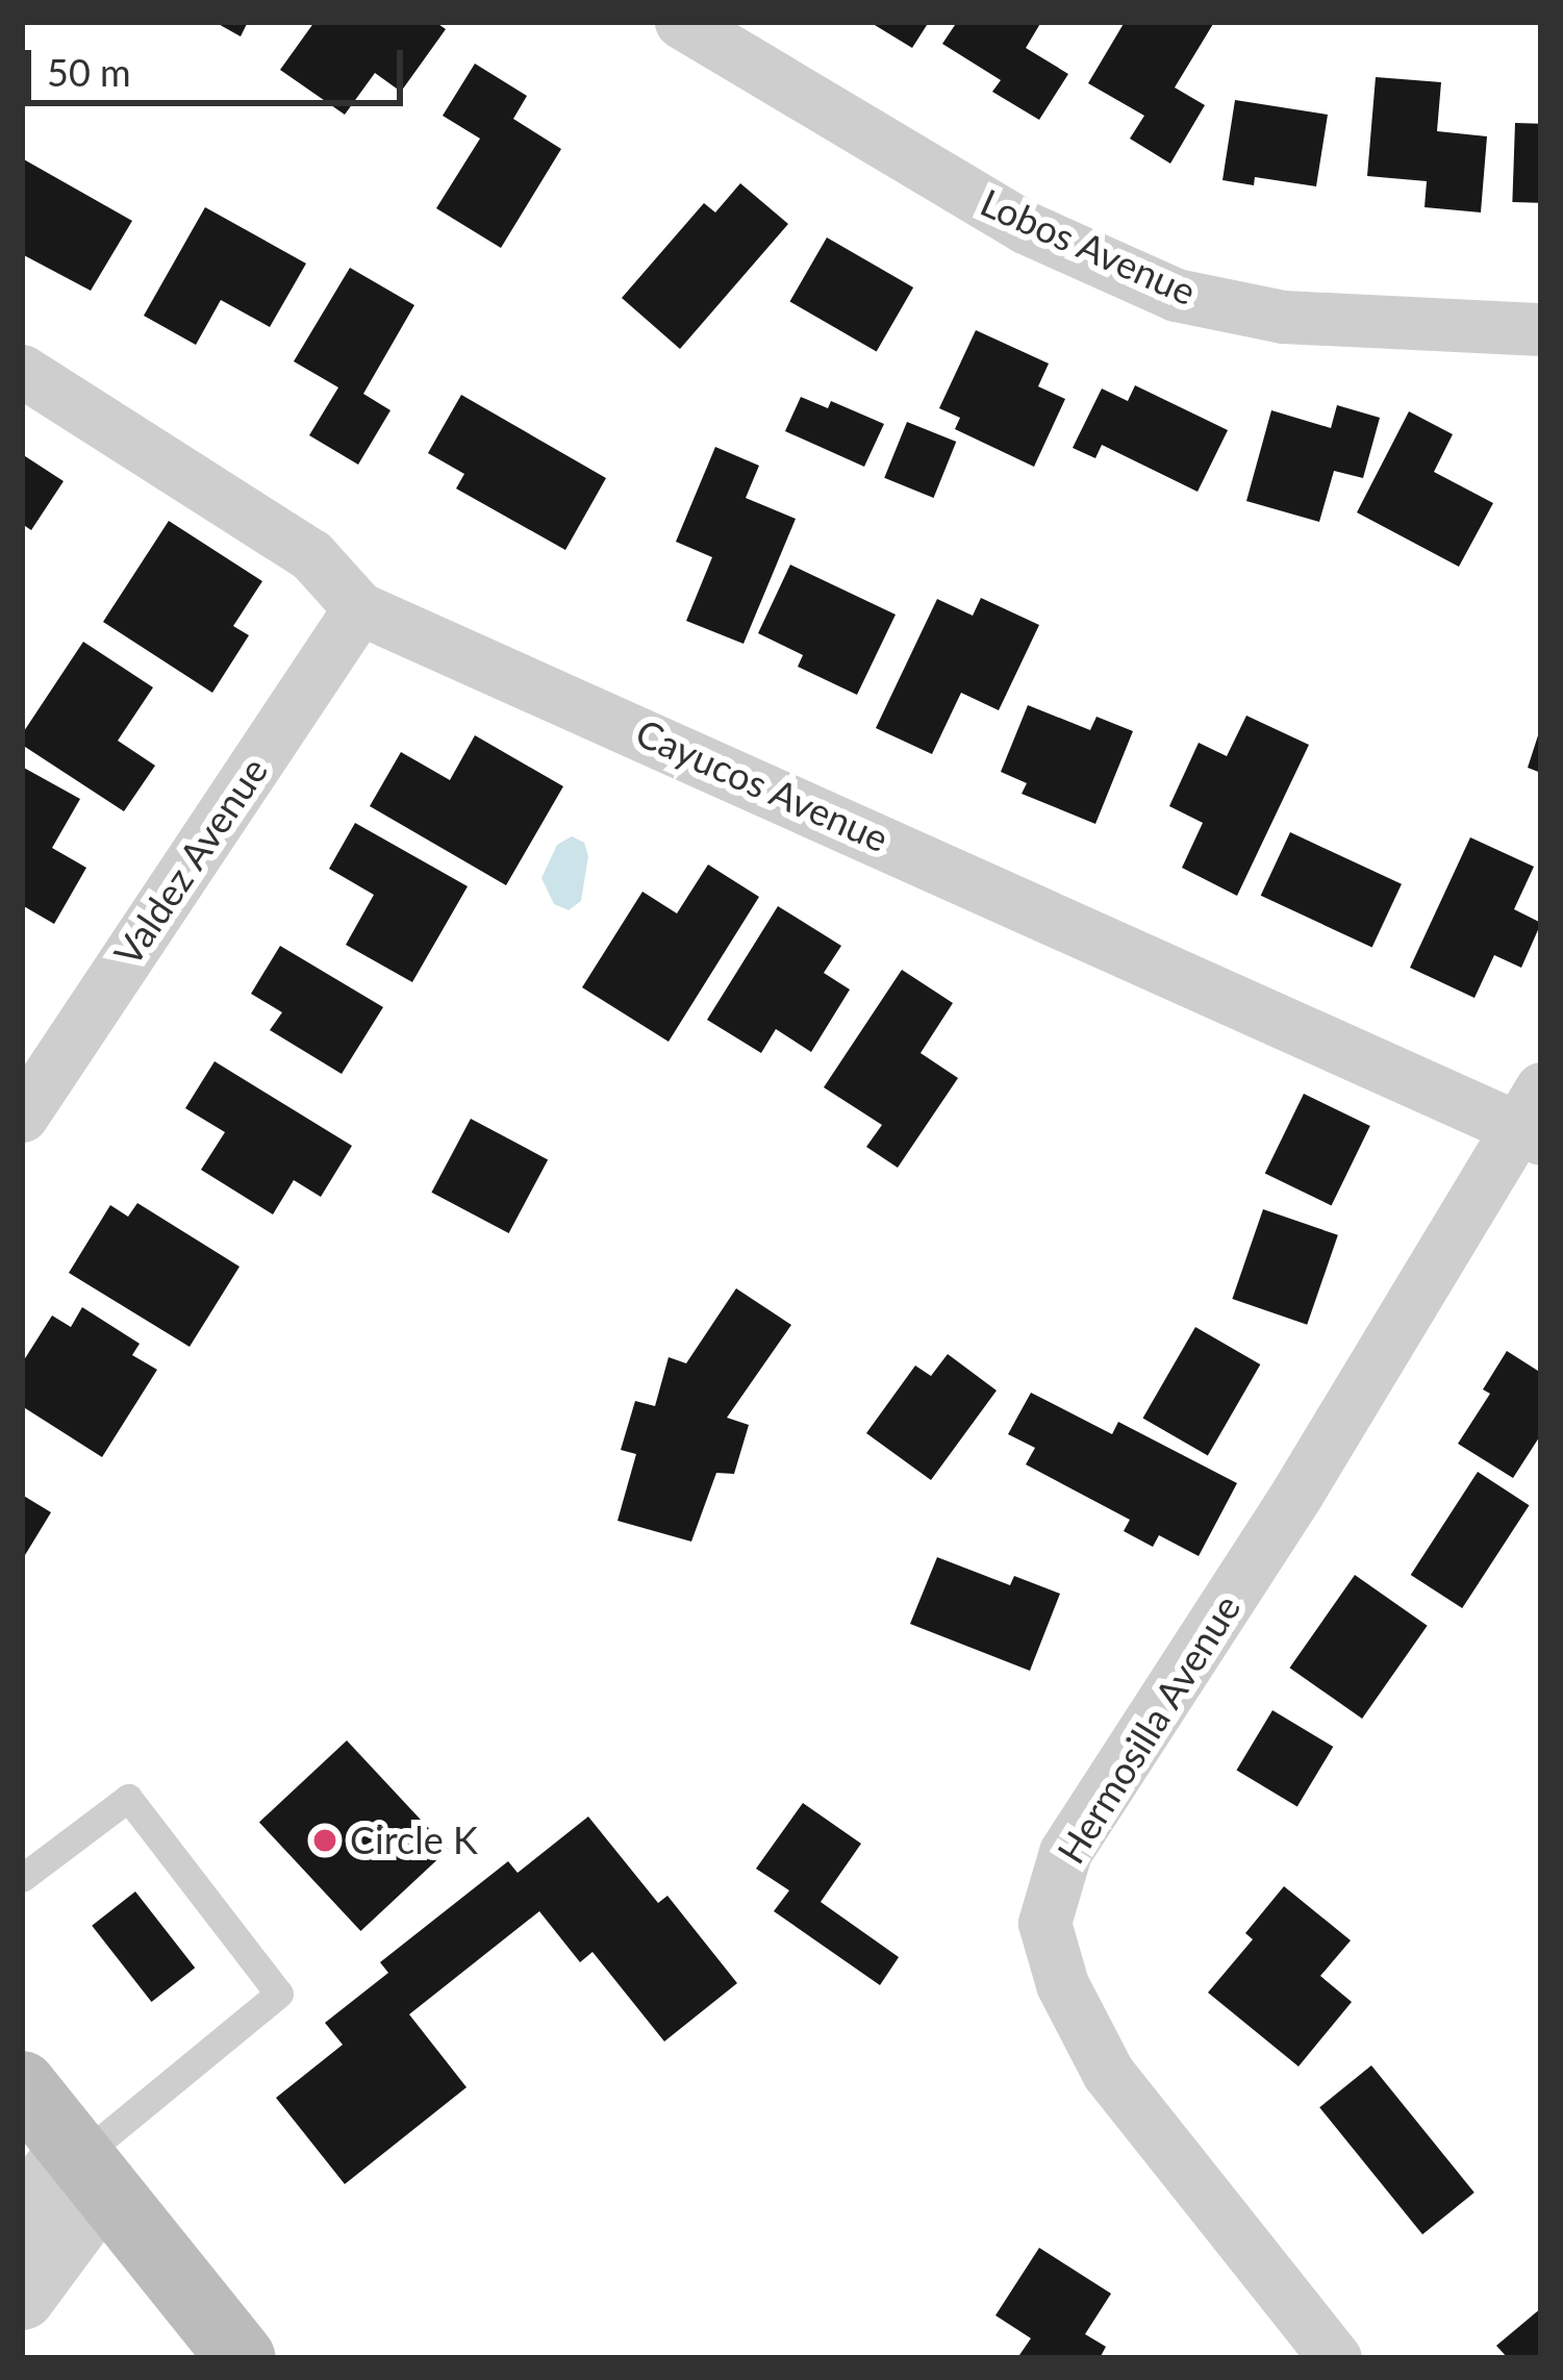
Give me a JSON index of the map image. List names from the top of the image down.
{
  "streets": {
    "street": [
      "Lobos Avenue",
      "Cayucos Avenue",
      "Valdez Avenue",
      "Hermosilla Avenue"
    ]
  },
  "crossings": [
    ["Cayucos Avenue", "Valdez Avenue"],
    ["Cayucos Avenue", "Hermosilla Avenue"]
  ],
  "places": ["Circle K"],
  "scale_bar": "50 m"
}
